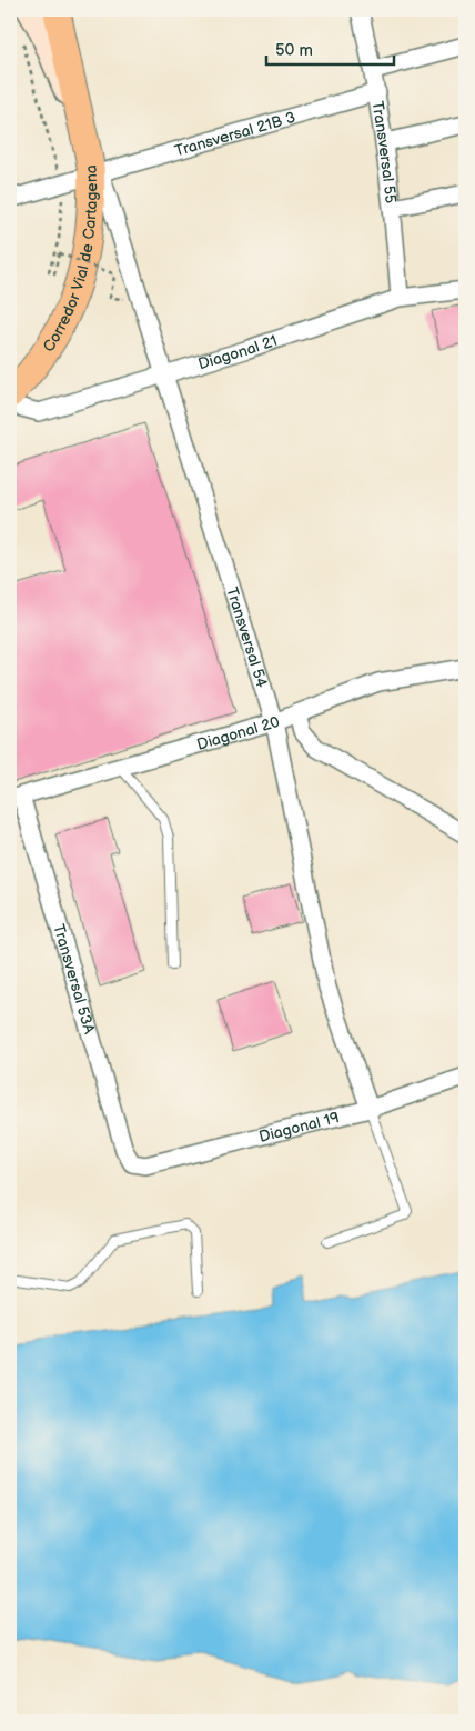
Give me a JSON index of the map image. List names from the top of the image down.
{
  "streets": {
    "main road": ["Corredor Vial de Cartagena"],
    "street": [
      "Transversal 21B 3",
      "Transversal 55",
      "Diagonal 21",
      "Transversal 54",
      "Diagonal 20",
      "Transversal 53A",
      "Diagonal 19"
    ]
  },
  "crossings": [
    ["Transversal 21B 3", "Transversal 55"],
    ["Transversal 21B 3", "Corredor Vial de Cartagena"],
    ["Transversal 21B 3", "Transversal 54"],
    ["Transversal 55", "Diagonal 21"],
    ["Corredor Vial de Cartagena", "Transversal 54"],
    ["Diagonal 21", "Transversal 54"],
    ["Transversal 54", "Diagonal 20"],
    ["Transversal 54", "Diagonal 19"],
    ["Diagonal 20", "Transversal 53A"],
    ["Transversal 53A", "Diagonal 19"]
  ],
  "scale_bar": "50 m"
}
